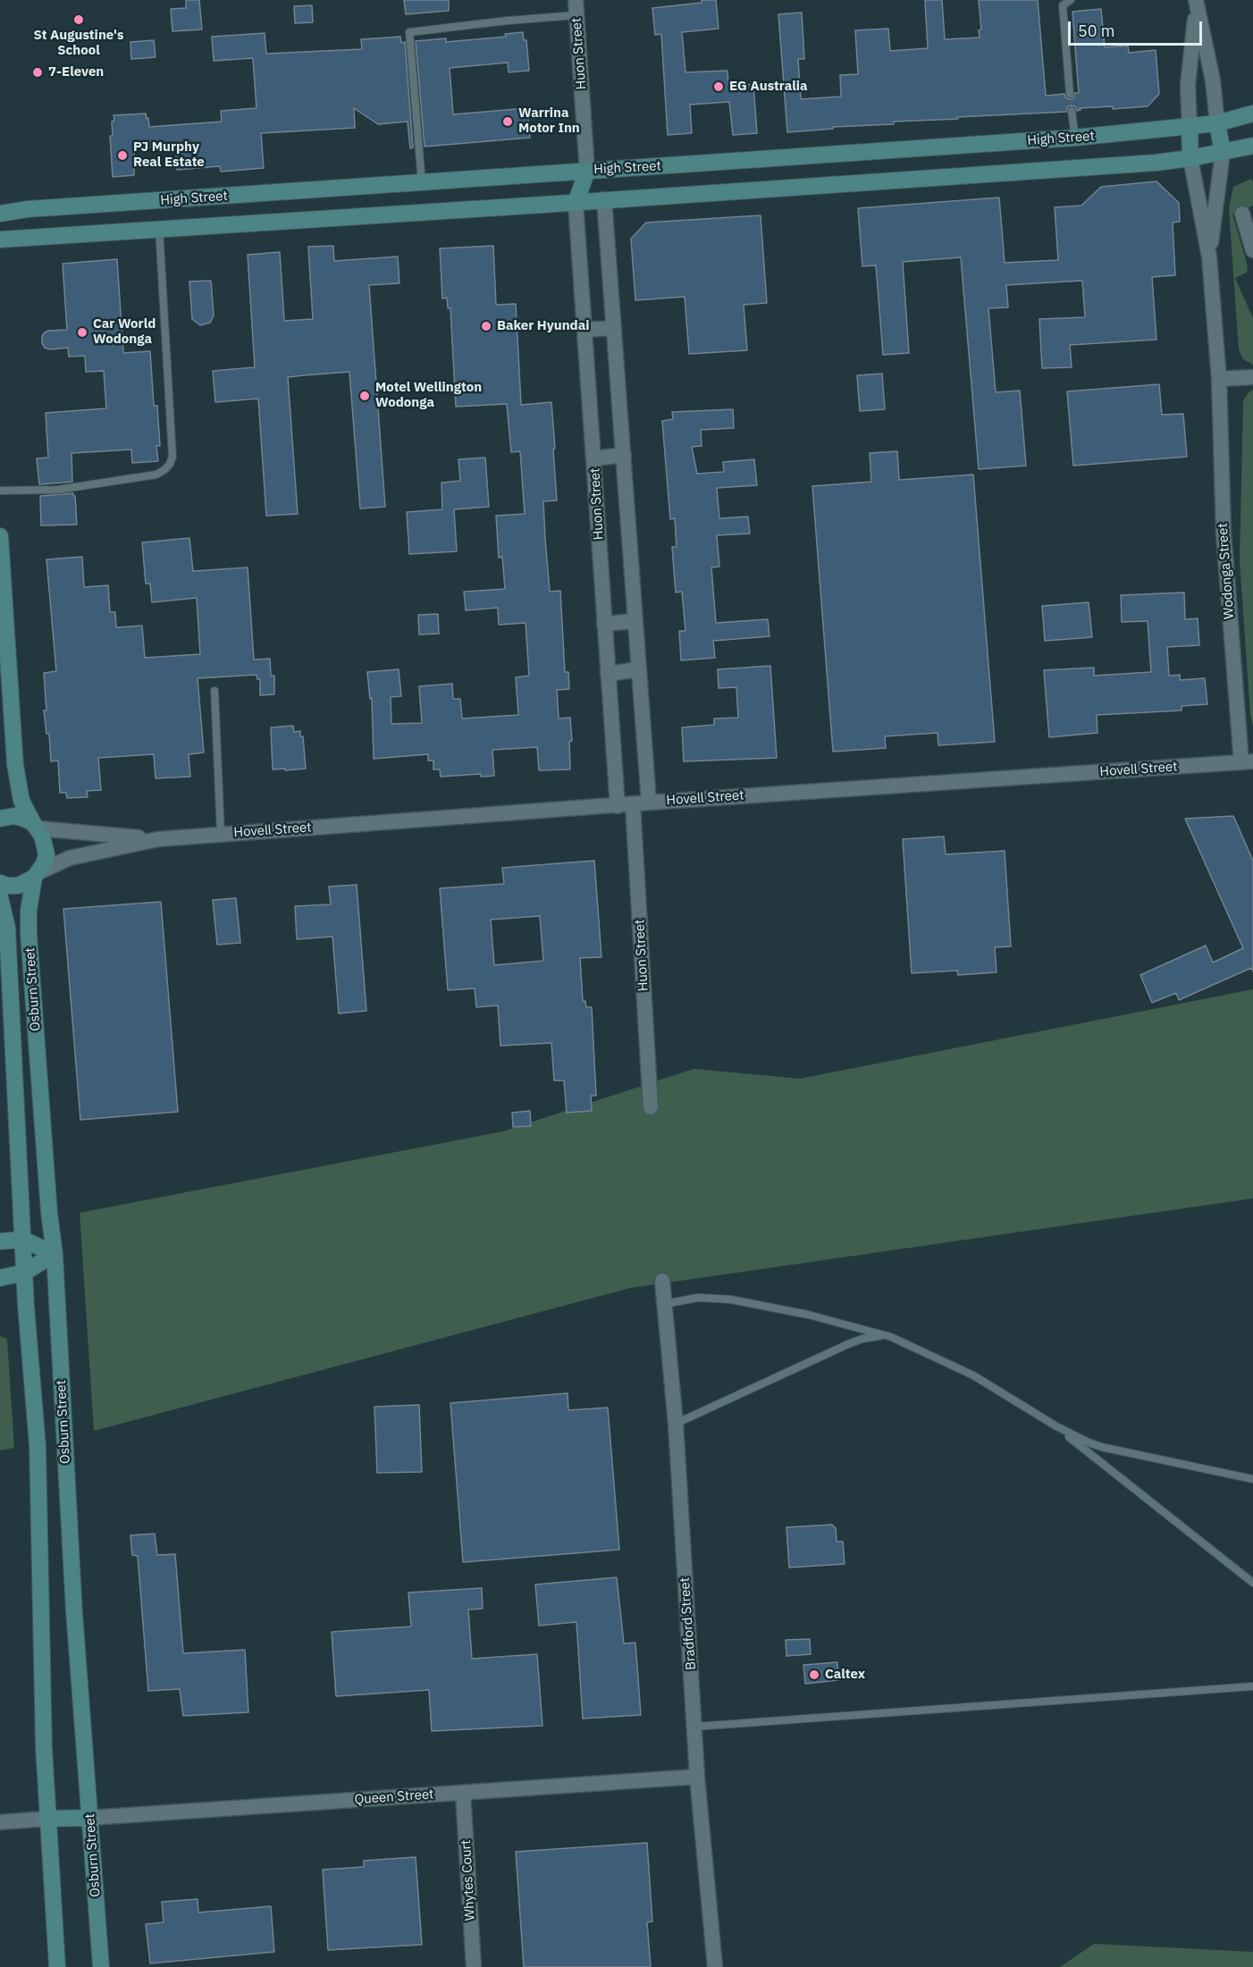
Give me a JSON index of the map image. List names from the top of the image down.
{
  "streets": {
    "street": [
      "Huon Street",
      "High Street",
      "Wodonga Street",
      "Hovell Street",
      "Osburn Street",
      "Bradford Street",
      "Queen Street",
      "Whytes Court"
    ]
  },
  "crossings": [
    ["Huon Street", "High Street"],
    ["Huon Street", "Hovell Street"],
    ["High Street", "Wodonga Street"],
    ["Wodonga Street", "Hovell Street"],
    ["Hovell Street", "Osburn Street"],
    ["Osburn Street", "Queen Street"],
    ["Bradford Street", "Queen Street"],
    ["Queen Street", "Whytes Court"]
  ],
  "places": [
    "St Augustine's School",
    "7-Eleven",
    "EG Australia",
    "Warrina Motor Inn",
    "PJ Murphy Real Estate",
    "Baker Hyundai",
    "Car World Wodonga",
    "Motel Wellington Wodonga",
    "Caltex"
  ],
  "scale_bar": "50 m"
}
